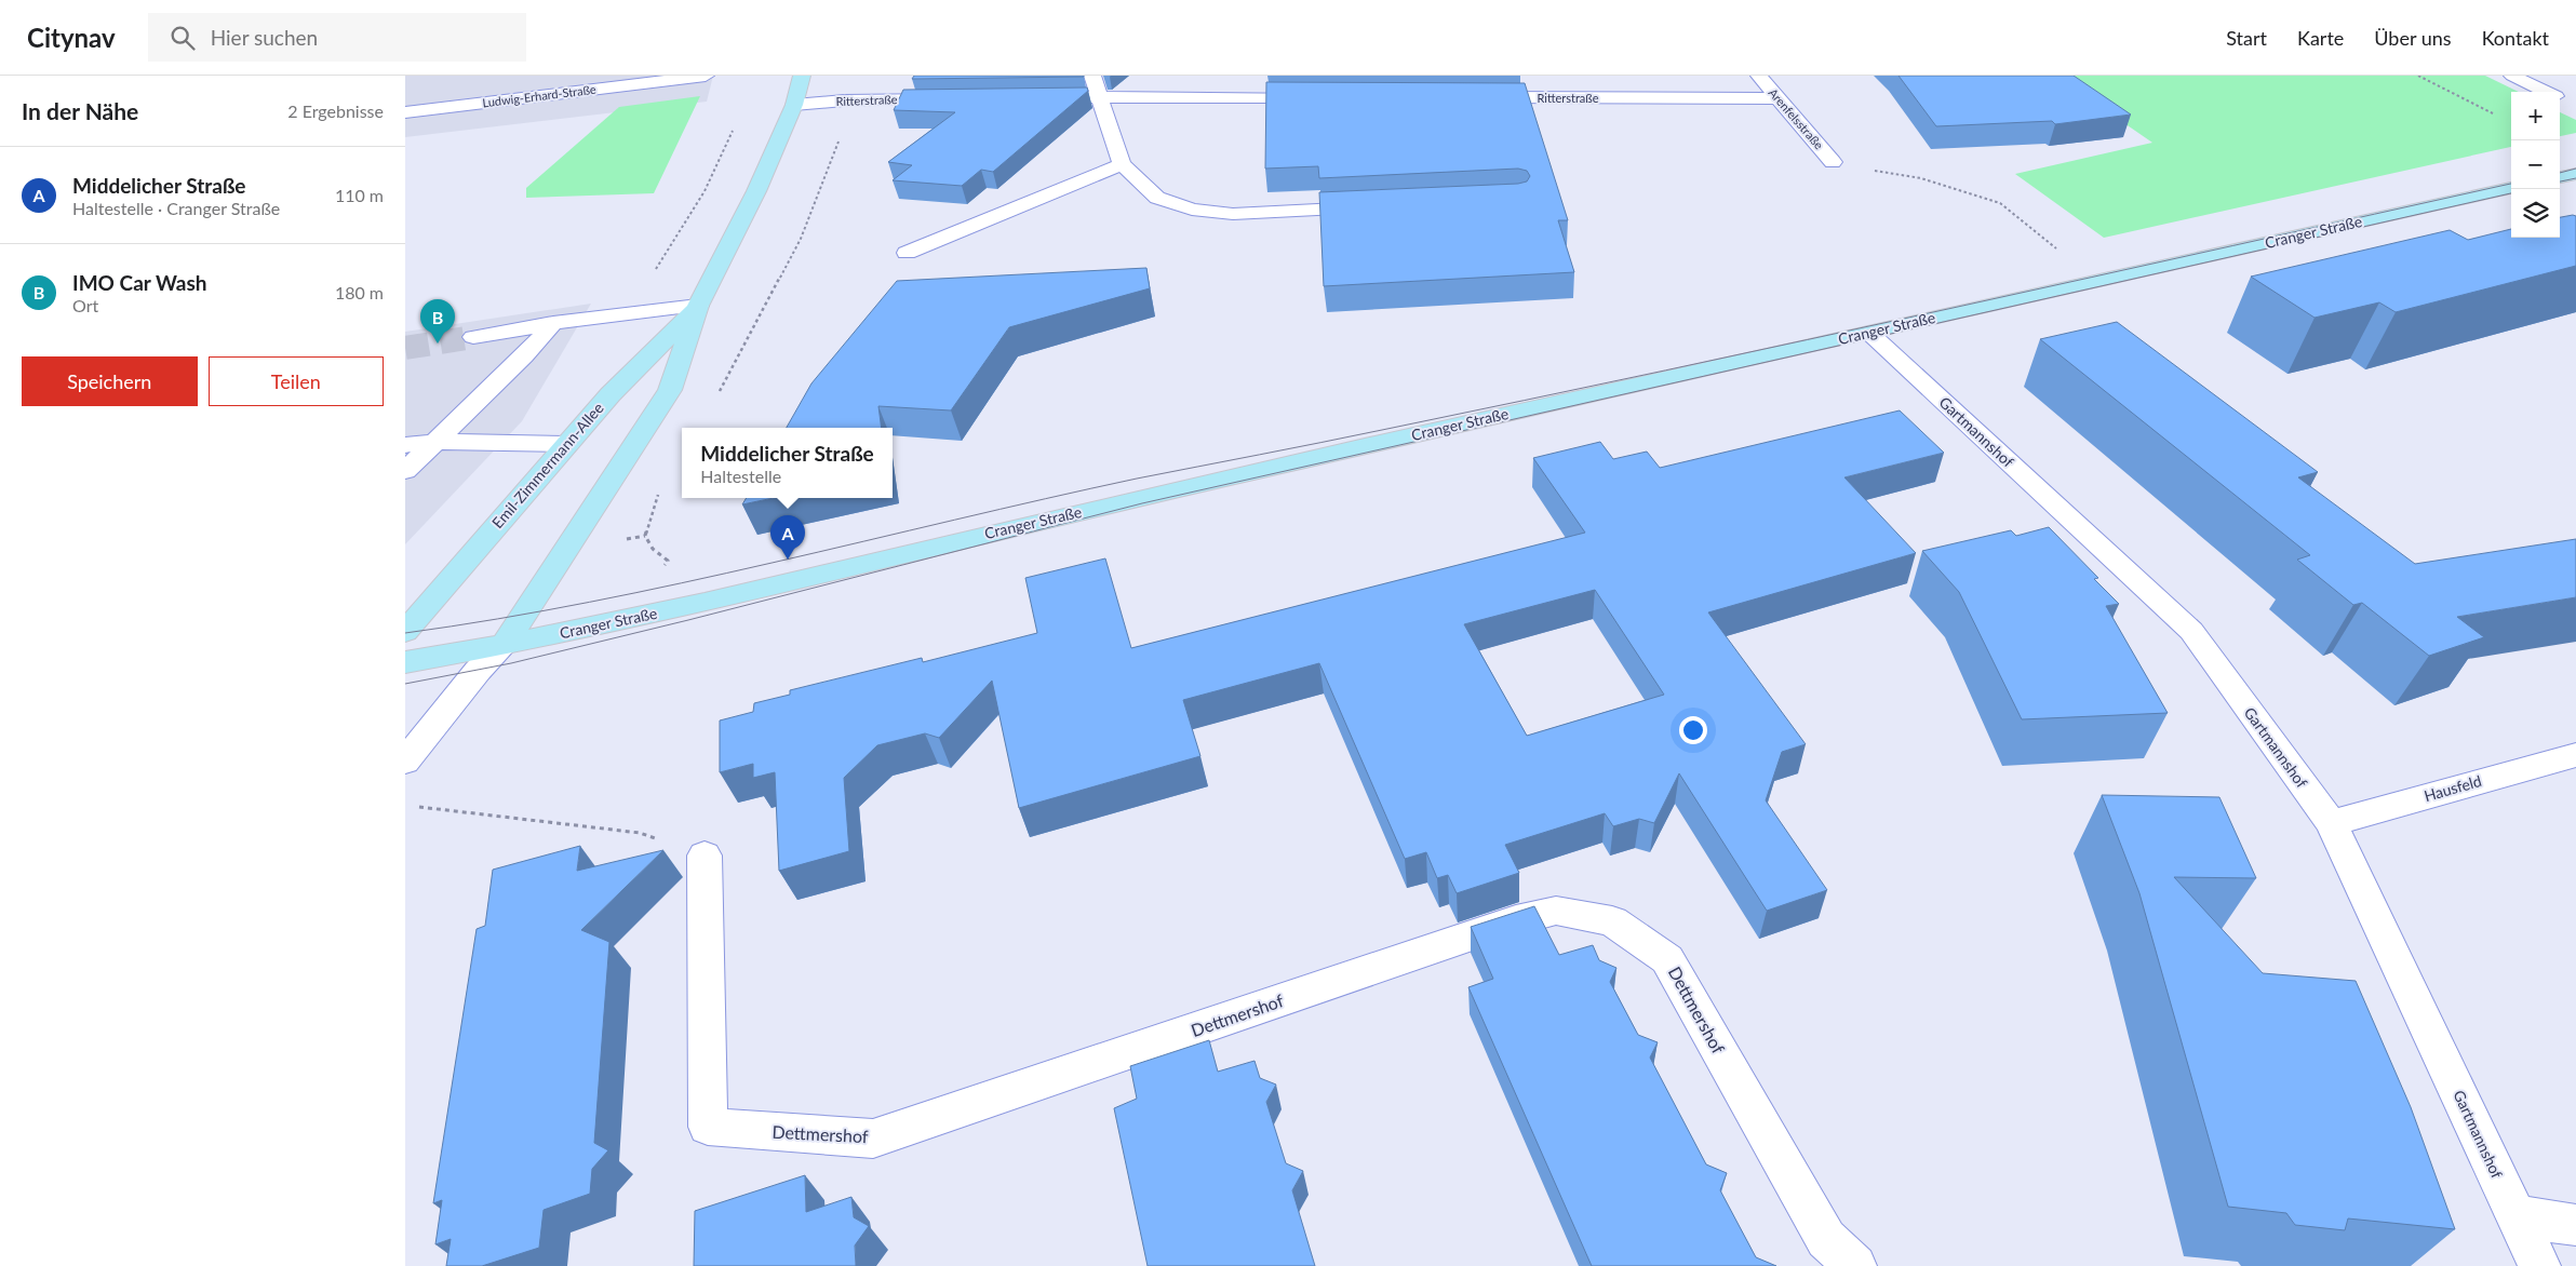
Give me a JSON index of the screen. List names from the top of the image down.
{
  "streets": {
    "main road": ["Cranger Straße", "Emil-Zimmermann-Allee"],
    "street": [
      "Ludwig-Erhard-Straße",
      "Ritterstraße",
      "Arenfelsstraße",
      "Gartmannshof",
      "Hausfeld",
      "Dettmershof"
    ]
  },
  "crossings": [
    ["Ritterstraße", "Arenfelsstraße"],
    ["Ritterstraße", "Emil-Zimmermann-Allee"],
    ["Cranger Straße", "Gartmannshof"],
    ["Cranger Straße", "Emil-Zimmermann-Allee"],
    ["Gartmannshof", "Hausfeld"]
  ],
  "page": {
    "header": "Citynav",
    "search": "Hier suchen",
    "nav": [
      "Start",
      "Karte",
      "Über uns",
      "Kontakt"
    ],
    "heading": ["In der Nähe", "2 Ergebnisse"],
    "map_buttons": ["+", "−"],
    "list": [
      {
        "mark": "A",
        "name": "Middelicher Straße",
        "note": "Haltestelle · Cranger Straße",
        "value": "110 m"
      },
      {
        "mark": "B",
        "name": "IMO Car Wash",
        "note": "Ort",
        "value": "180 m"
      }
    ],
    "pins": ["B", "A"],
    "buttons": ["Speichern", "Teilen"],
    "popup": ["Middelicher Straße", "Haltestelle"]
  }
}
